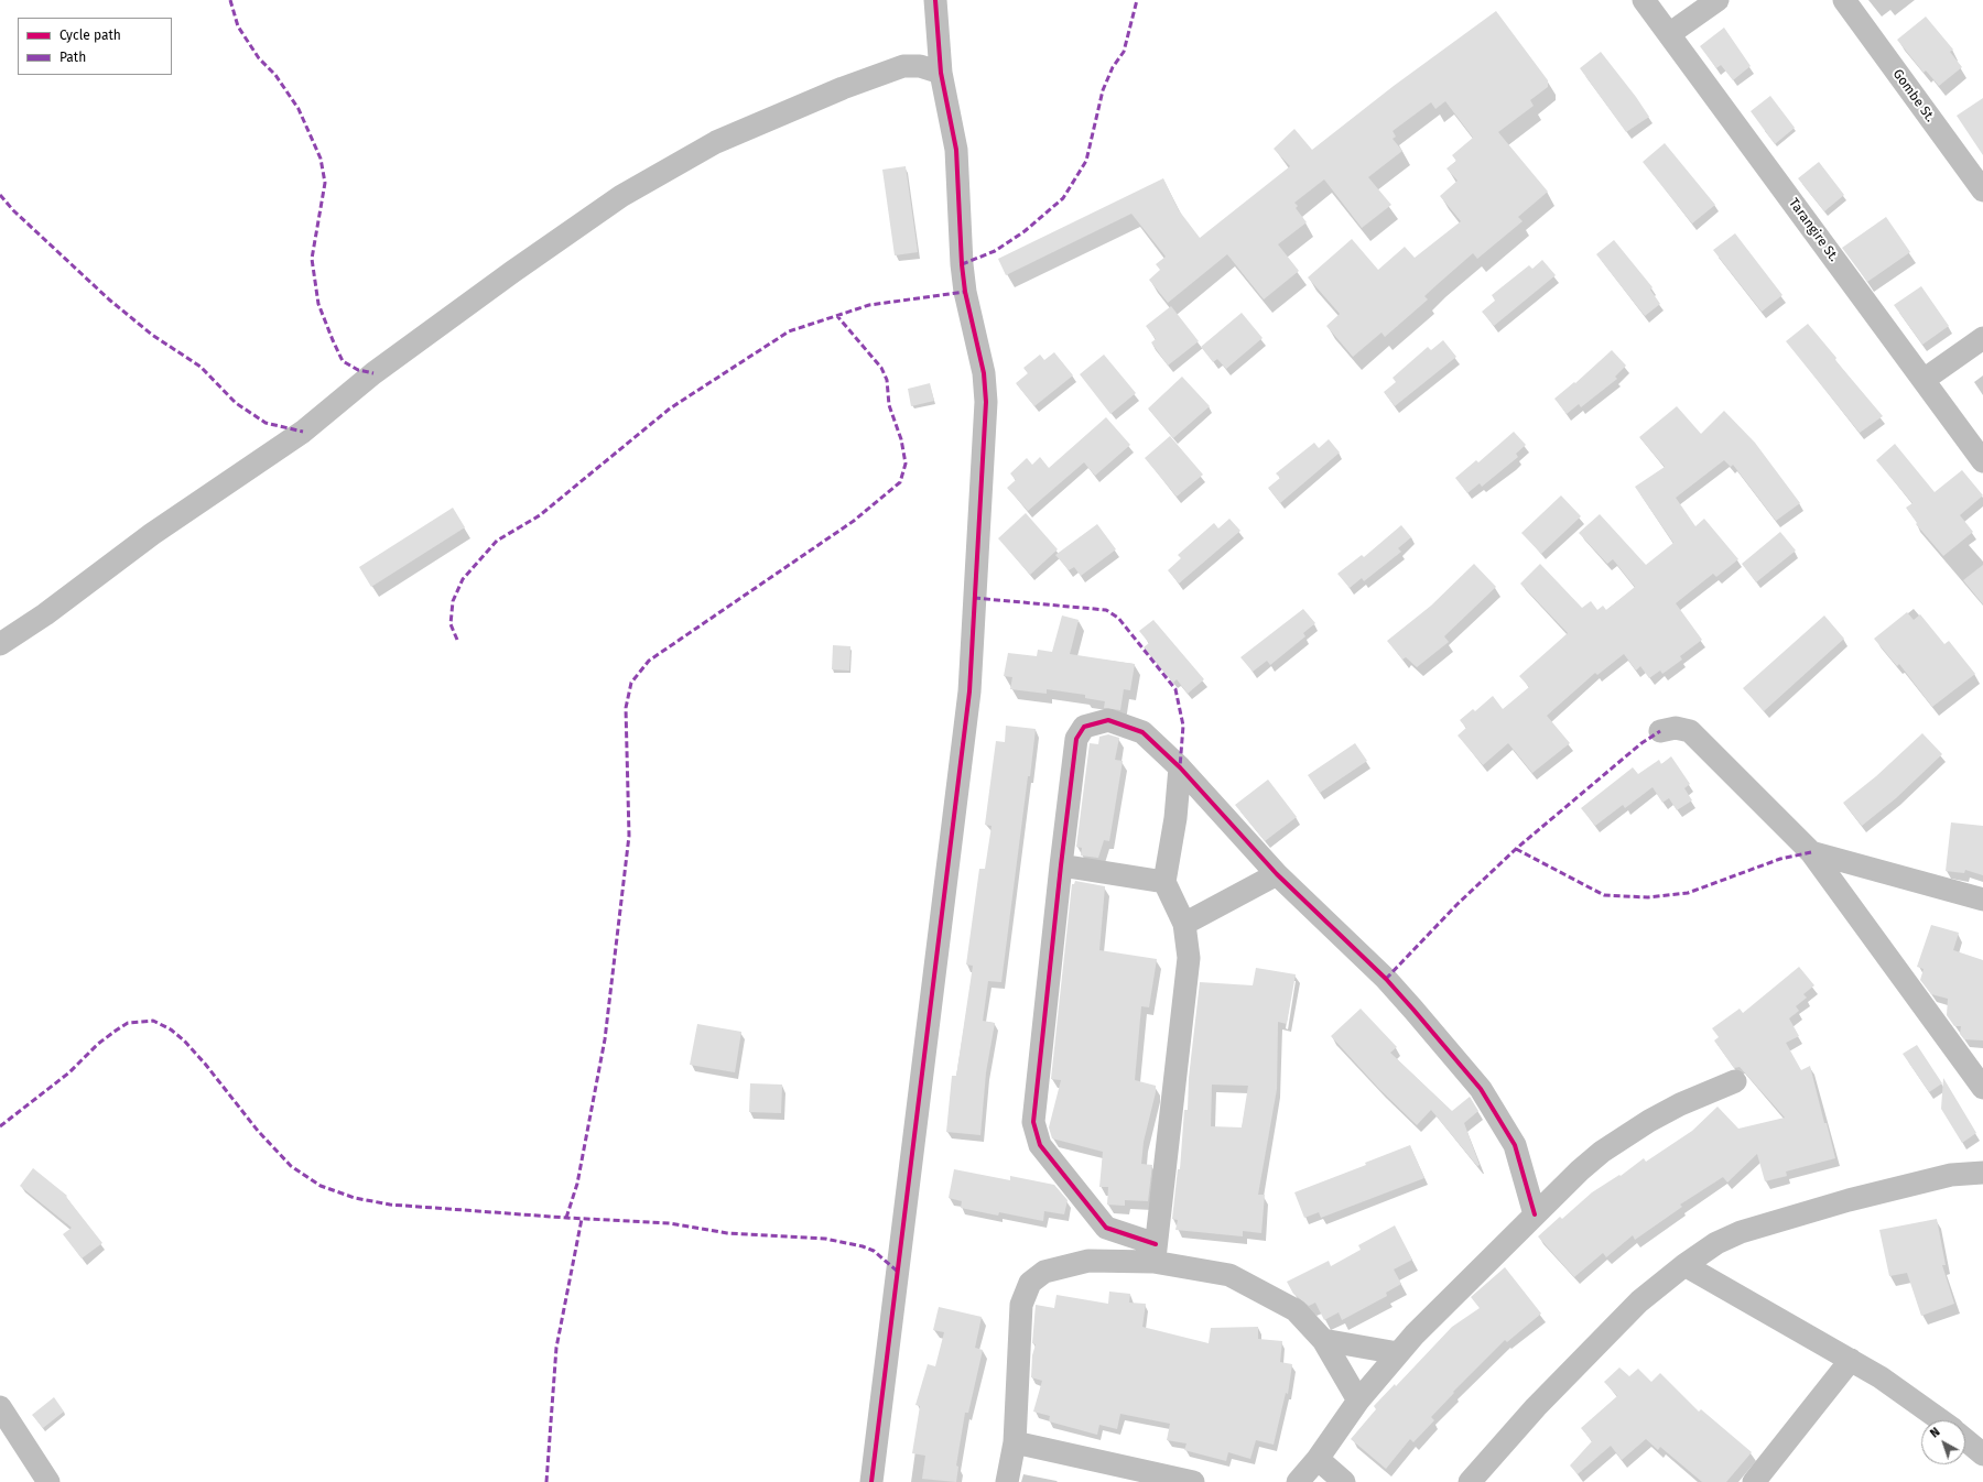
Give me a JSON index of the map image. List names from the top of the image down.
{
  "streets": {
    "street": ["Gombe St.", "Tarangire St."]
  },
  "legend": ["Cycle path", "Path"],
  "north": "top left"
}
